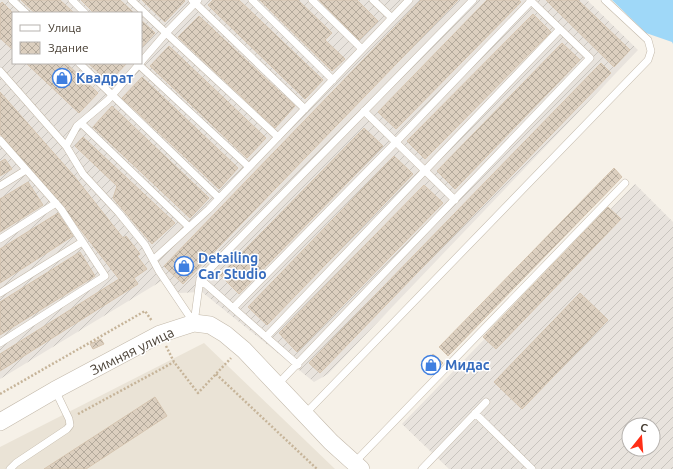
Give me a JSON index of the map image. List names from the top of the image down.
{
  "streets": {
    "street": ["Зимняя улица"]
  },
  "places": {
    "shop": ["Квадрат", "Detailing Car Studio", "Мидас"]
  },
  "legend": ["Улица", "Здание"],
  "north": "top"
}
